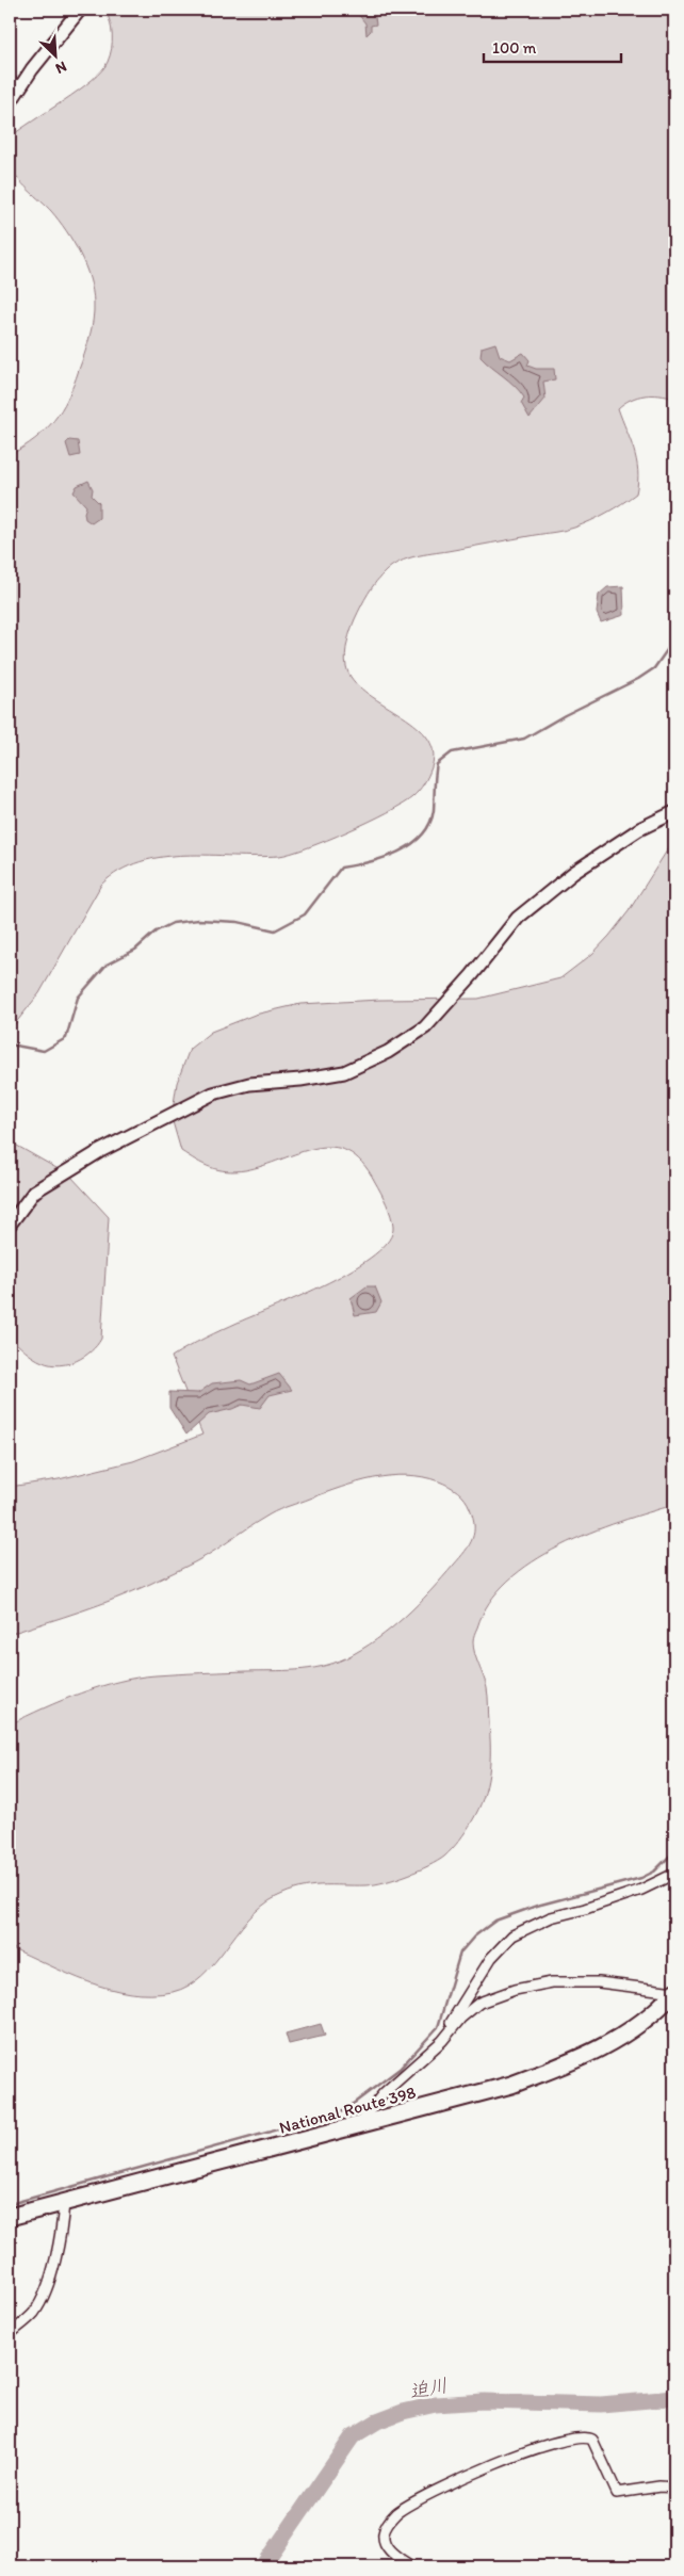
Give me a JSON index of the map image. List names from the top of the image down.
{
  "streets": {
    "highway": ["National Route 398"]
  },
  "water": ["迫川"],
  "scale_bar": "100 m",
  "north": "bottom right"
}
